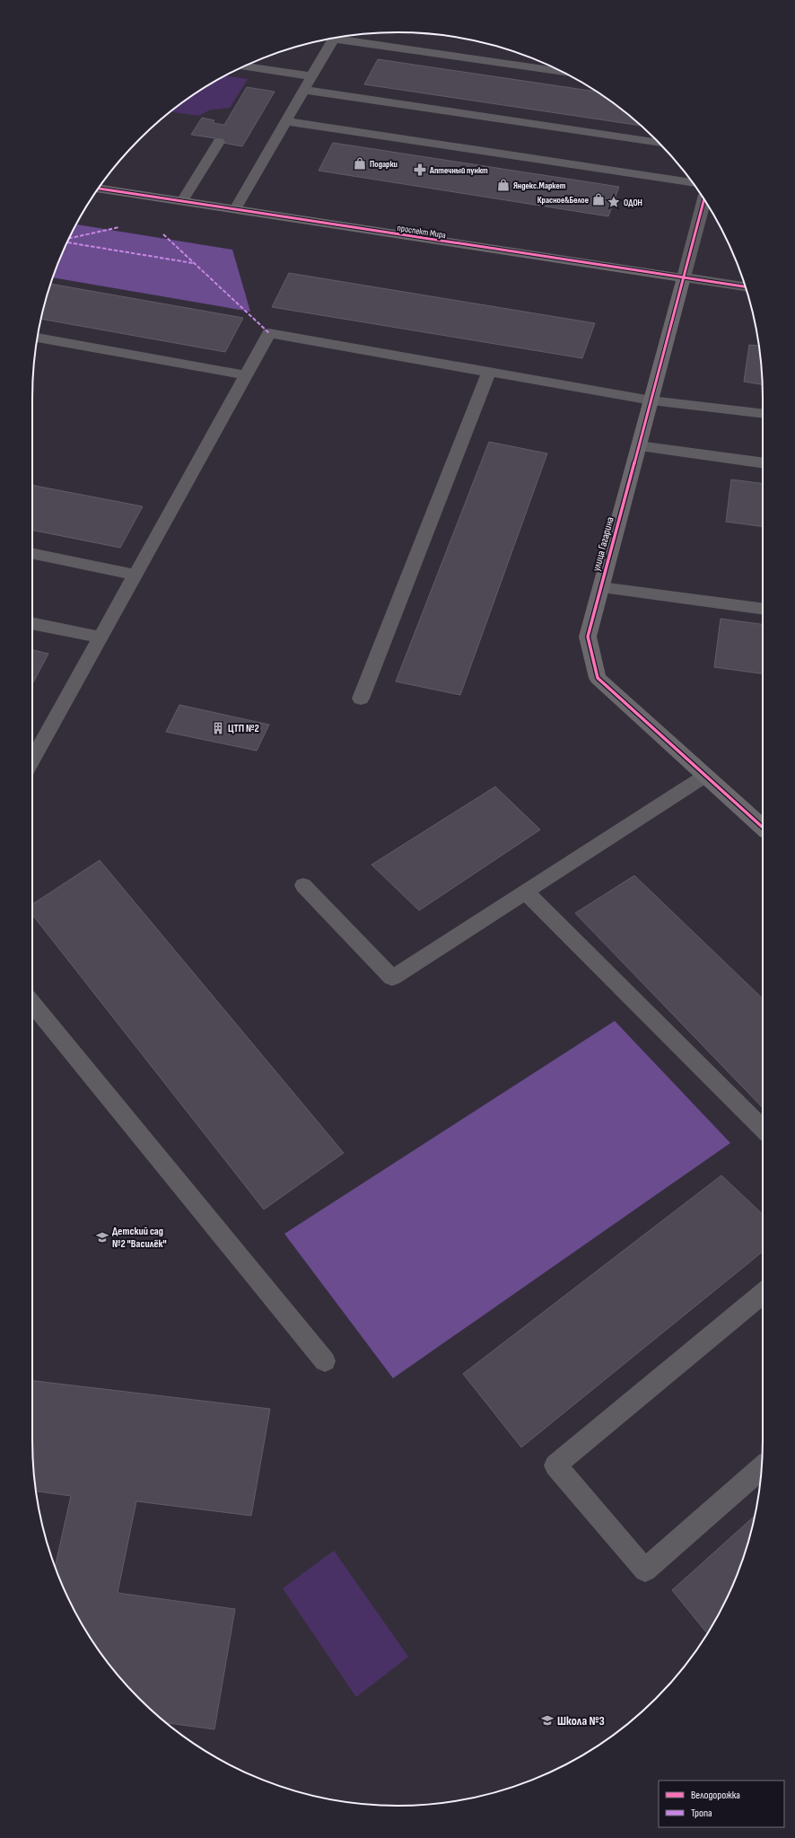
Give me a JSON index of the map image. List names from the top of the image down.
{
  "streets": {
    "street": ["проспект Мира", "улица Гагарина"]
  },
  "crossings": [
    ["проспект Мира", "улица Гагарина"]
  ],
  "places": {
    "shop": ["Подарки", "Яндекс.Маркет", "Красное&Белое"],
    "pharmacy": ["Аптечный пункт"],
    "place": ["ОДОН"],
    "building": ["ЦТП №2"],
    "school or university": ["Детский сад №2 \"Василёк\"", "Школа №3"]
  },
  "legend": ["Велодорожка", "Тропа"]
}
